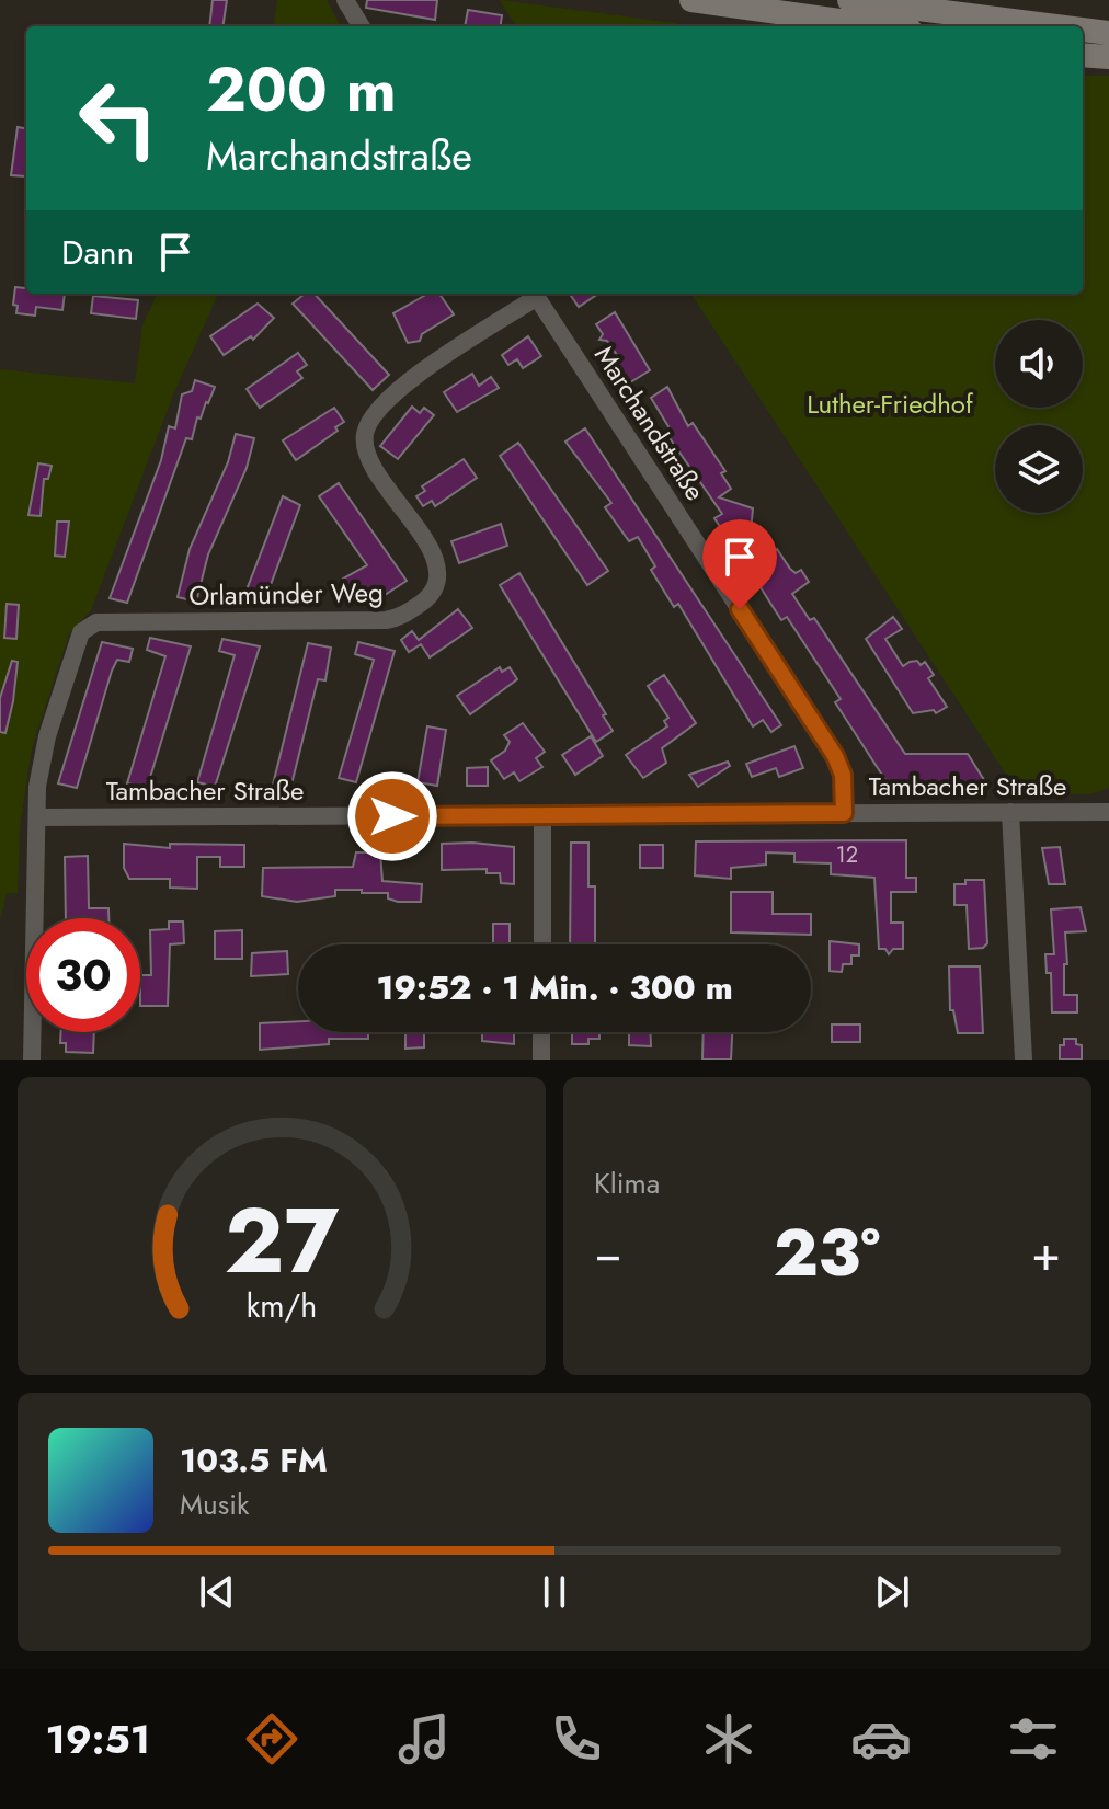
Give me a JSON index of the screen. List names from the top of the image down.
{
  "streets": {
    "street": ["Marchandstraße", "Orlamünder Weg", "Tambacher Straße"]
  },
  "crossings": [
    ["Marchandstraße", "Orlamünder Weg"],
    ["Marchandstraße", "Tambacher Straße"],
    ["Orlamünder Weg", "Tambacher Straße"]
  ],
  "parks": ["Luther-Friedhof"],
  "house_numbers": ["12"],
  "page": {
    "turn": ["200 m", "Marchandstraße"],
    "then": "Dann",
    "limit": "30",
    "trip": "19:52 · 1 Min. · 300 m",
    "tile": "Klima",
    "heat": ["−", "23°", "+"],
    "song": ["103.5 FM", "Musik"],
    "tabs": "19:51",
    "gauge": ["27", "km/h"]
  }
}
